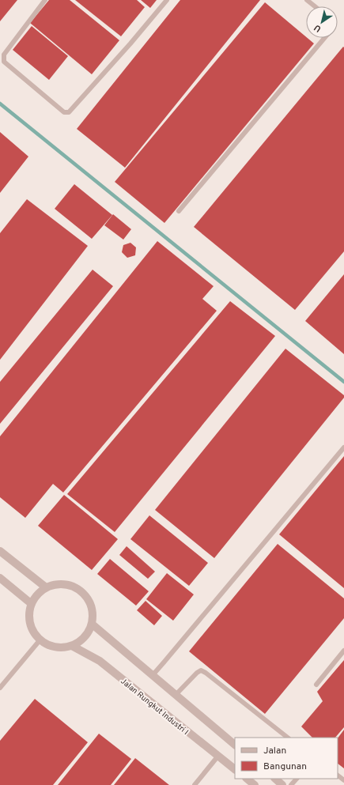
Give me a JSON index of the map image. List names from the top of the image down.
{
  "streets": {
    "street": ["Jalan Rungkut Industri I"]
  },
  "legend": ["Jalan", "Bangunan"],
  "north": "bottom left"
}
